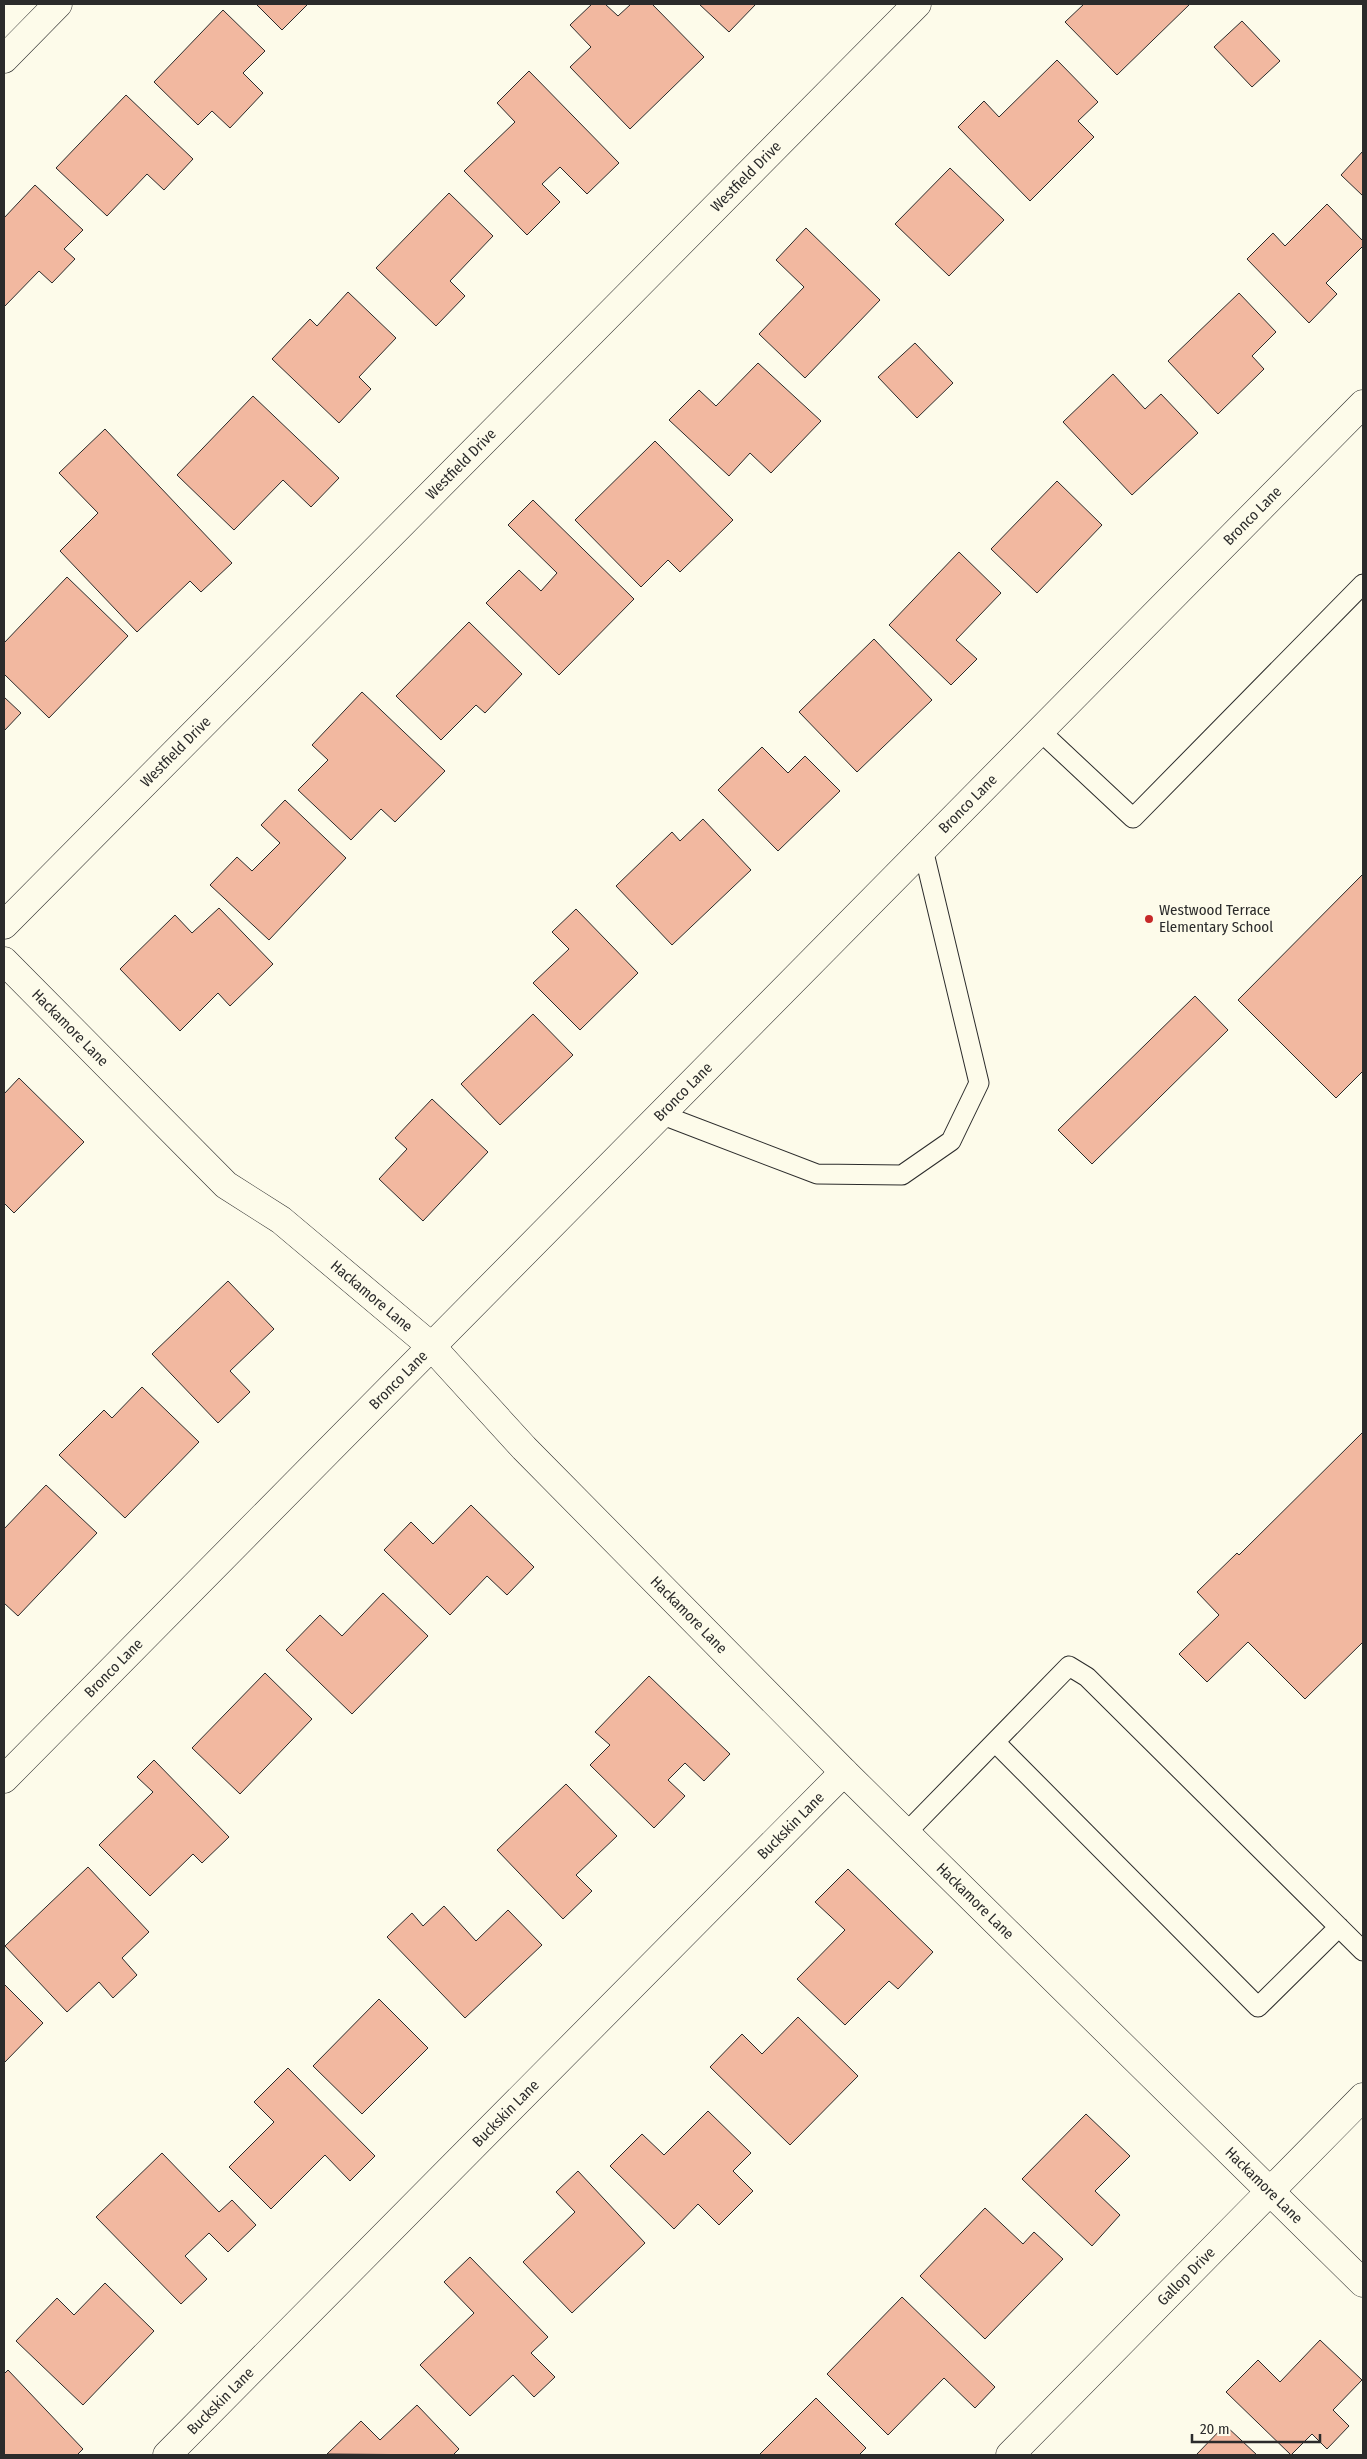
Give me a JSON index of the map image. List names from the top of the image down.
{
  "streets": {
    "street": [
      "Westfield Drive",
      "Bronco Lane",
      "Hackamore Lane",
      "Buckskin Lane",
      "Gallop Drive"
    ]
  },
  "crossings": [
    ["Bronco Lane", "Hackamore Lane"],
    ["Hackamore Lane", "Buckskin Lane"],
    ["Hackamore Lane", "Gallop Drive"]
  ],
  "places": ["Westwood Terrace Elementary School"],
  "scale_bar": "20 m"
}
